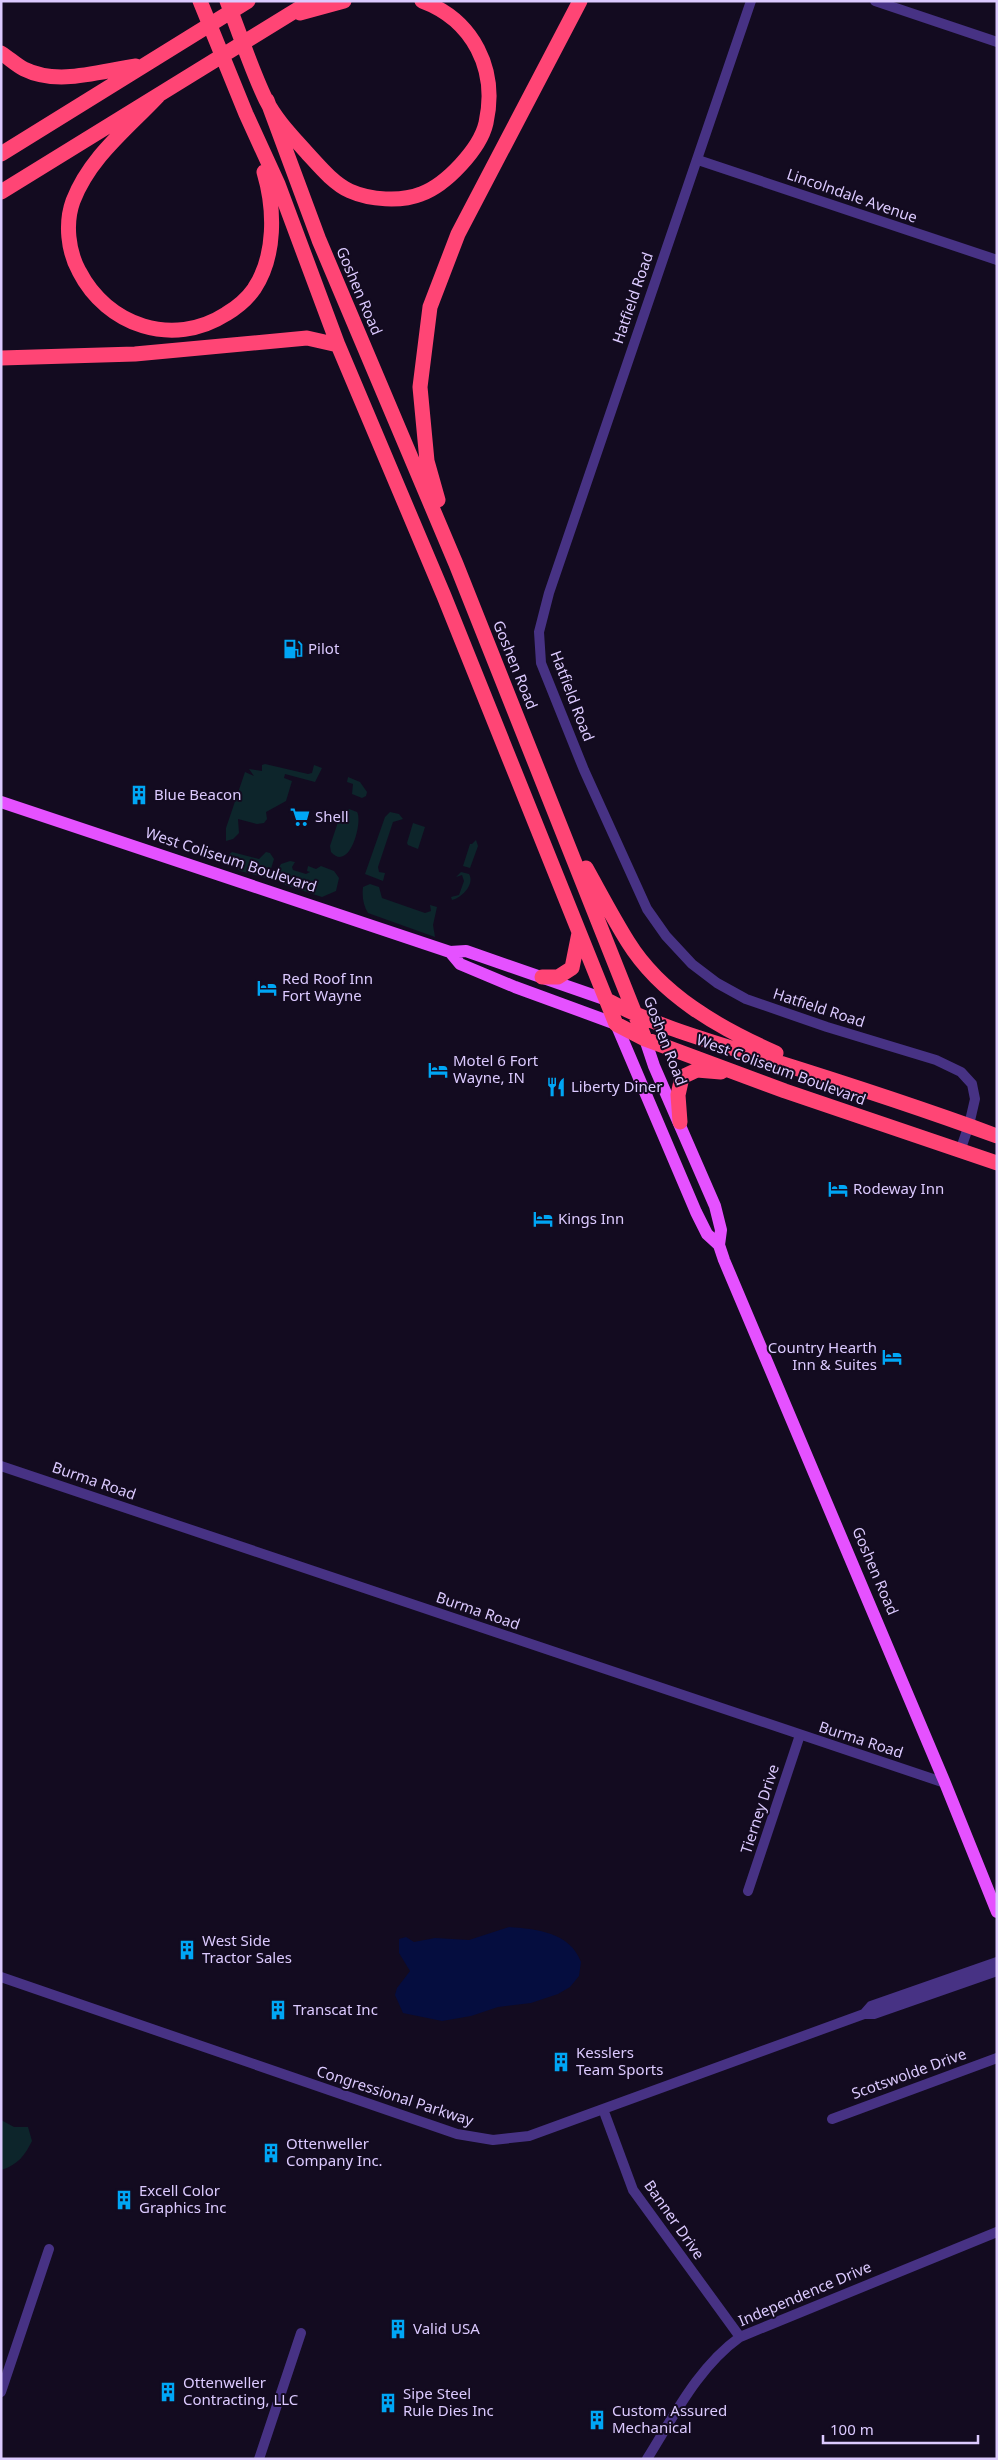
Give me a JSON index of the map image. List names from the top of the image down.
{
  "streets": {
    "highway": ["Goshen Road", "West Coliseum Boulevard"],
    "street": [
      "Lincolndale Avenue",
      "Hatfield Road",
      "Burma Road",
      "Tierney Drive",
      "Scotswolde Drive",
      "Congressional Parkway",
      "Banner Drive",
      "Independence Drive"
    ]
  },
  "crossings": [
    ["Lincolndale Avenue", "Hatfield Road"],
    ["Goshen Road", "West Coliseum Boulevard"],
    ["Goshen Road", "Burma Road"],
    ["Hatfield Road", "West Coliseum Boulevard"],
    ["Burma Road", "Tierney Drive"],
    ["Congressional Parkway", "Banner Drive"],
    ["Banner Drive", "Independence Drive"]
  ],
  "places": {
    "fuel station": ["Pilot"],
    "building": [
      "Blue Beacon",
      "West Side Tractor Sales",
      "Transcat Inc",
      "Kesslers Team Sports",
      "Ottenweller Company Inc.",
      "Excell Color Graphics Inc",
      "Valid USA",
      "Ottenweller Contracting, LLC",
      "Sipe Steel Rule Dies Inc",
      "Custom Assured Mechanical"
    ],
    "supermarket": ["Shell"],
    "hotel": [
      "Red Roof Inn Fort Wayne",
      "Motel 6 Fort Wayne, IN",
      "Rodeway Inn",
      "Kings Inn",
      "Country Hearth Inn & Suites"
    ],
    "restaurant": ["Liberty Diner"]
  },
  "scale_bar": "100 m"
}
